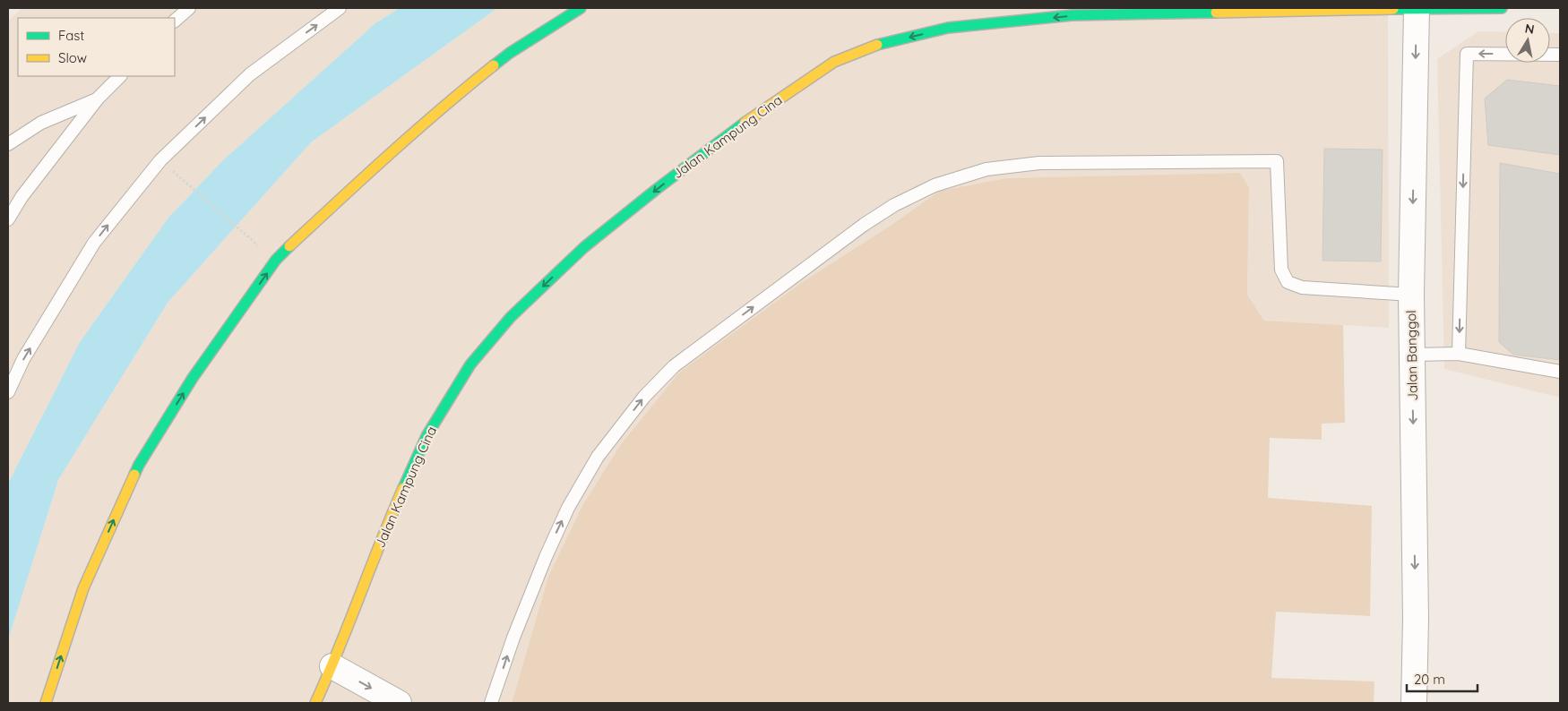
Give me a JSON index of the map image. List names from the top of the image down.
{
  "streets": {
    "street": ["Jalan Kampung Cina", "Jalan Banggol"]
  },
  "crossings": [
    ["Jalan Kampung Cina", "Jalan Banggol"]
  ],
  "one_way": ["Jalan Kampung Cina", "Jalan Banggol"],
  "legend": ["Fast", "Slow"],
  "scale_bar": "20 m",
  "north": "top"
}
